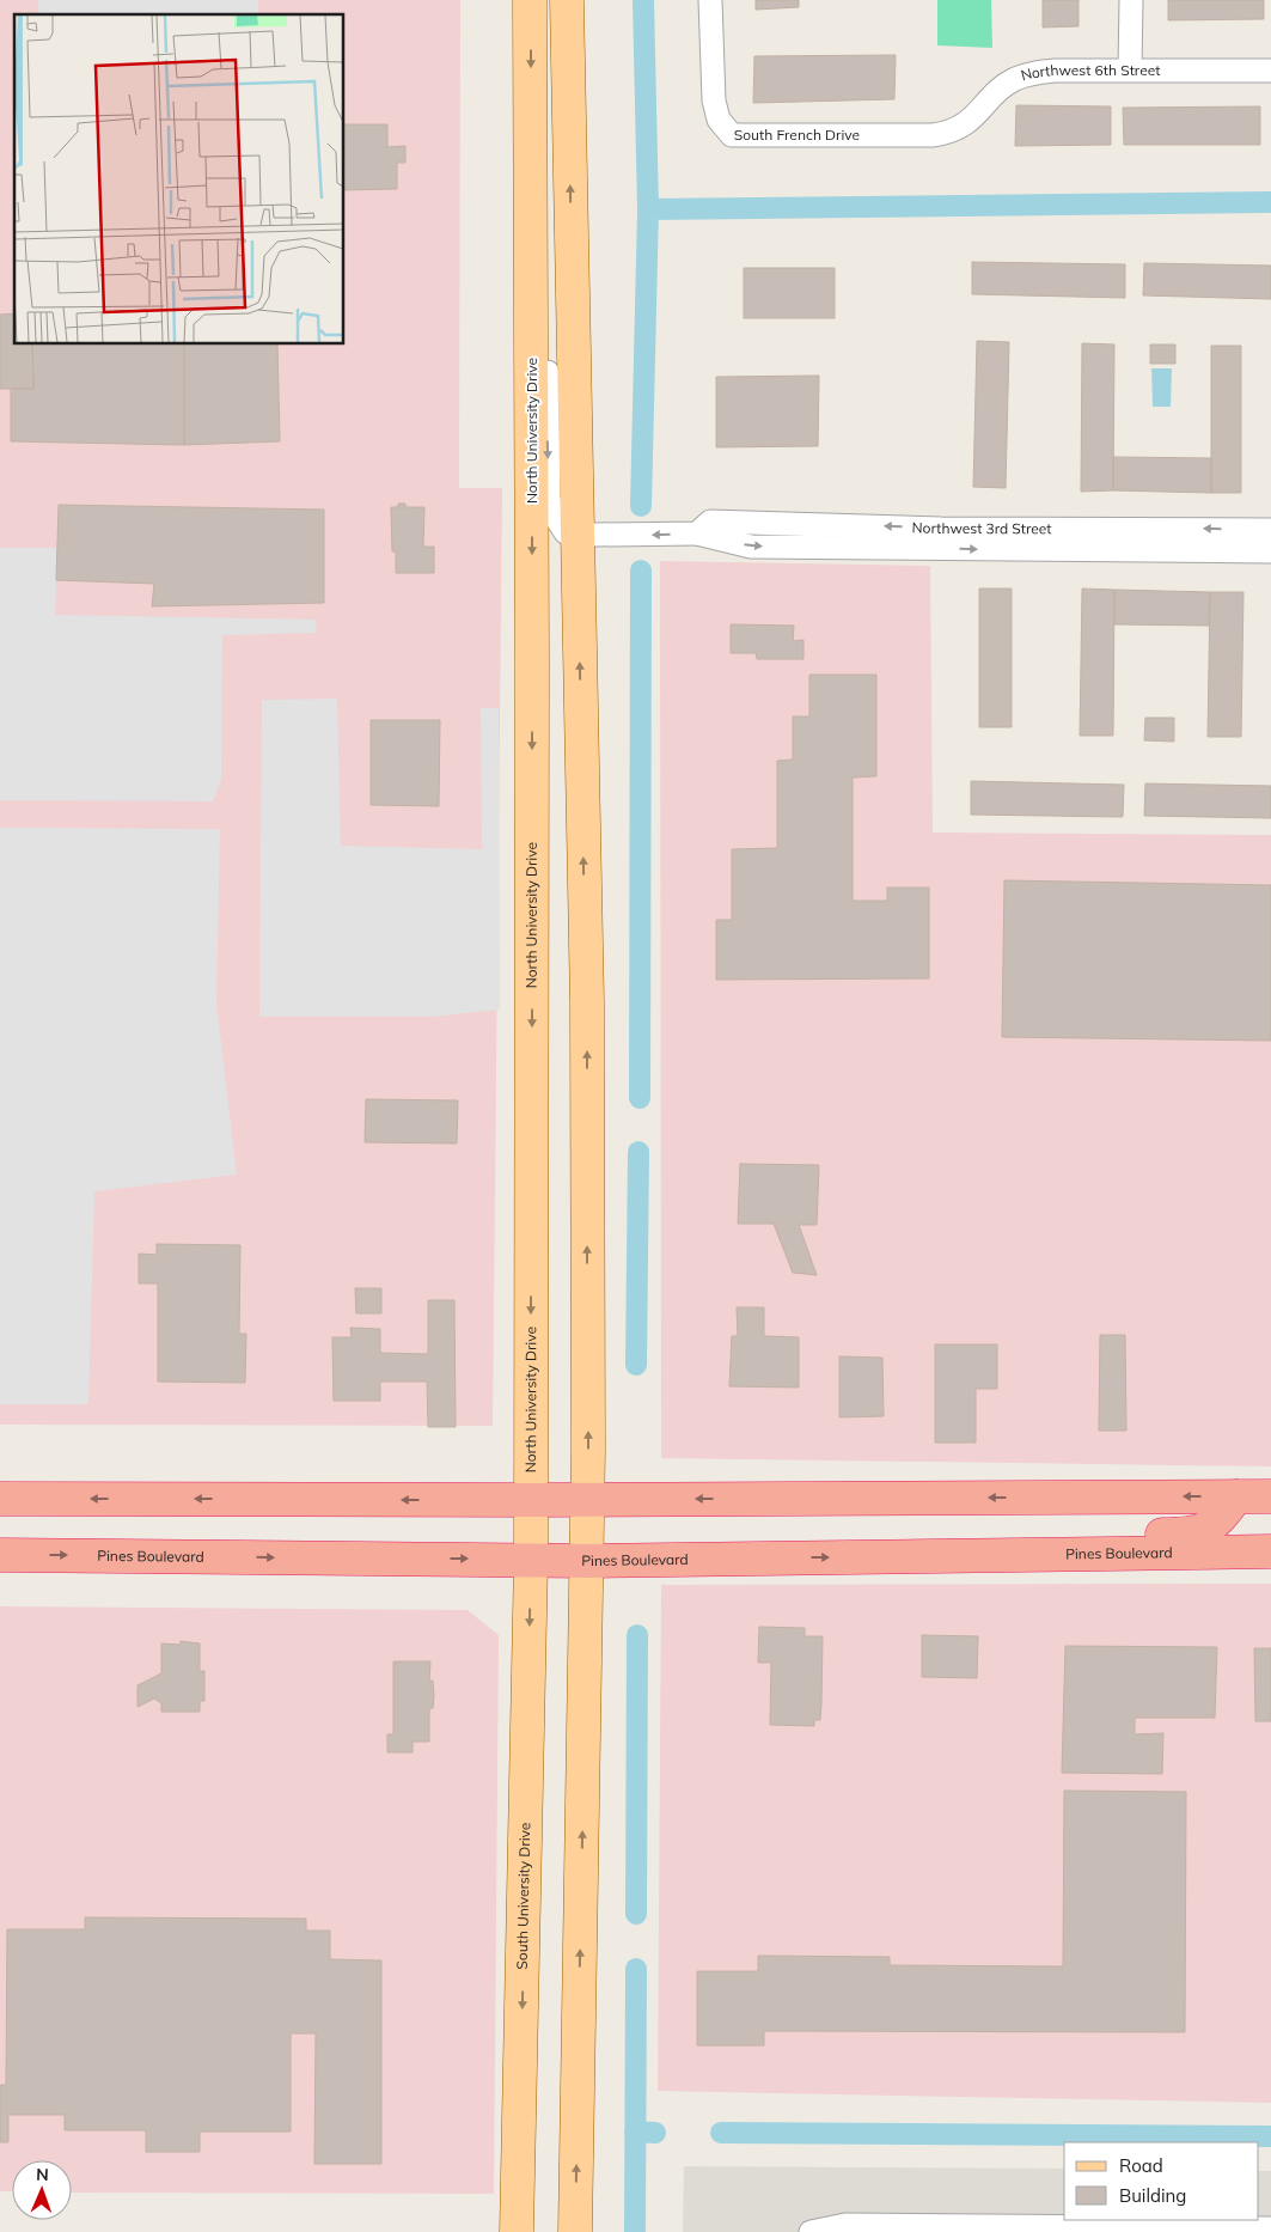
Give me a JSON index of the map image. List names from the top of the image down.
{
  "streets": {
    "highway": ["Pines Boulevard"],
    "main road": ["North University Drive", "South University Drive"],
    "street": ["Northwest 6th Street", "South French Drive", "Northwest 3rd Street"]
  },
  "crossings": [
    ["Northwest 6th Street", "South French Drive"],
    ["North University Drive", "Northwest 3rd Street"],
    ["North University Drive", "Pines Boulevard"],
    ["North University Drive", "South University Drive"],
    ["Pines Boulevard", "South University Drive"]
  ],
  "legend": ["Road", "Building"],
  "north": "top"
}
